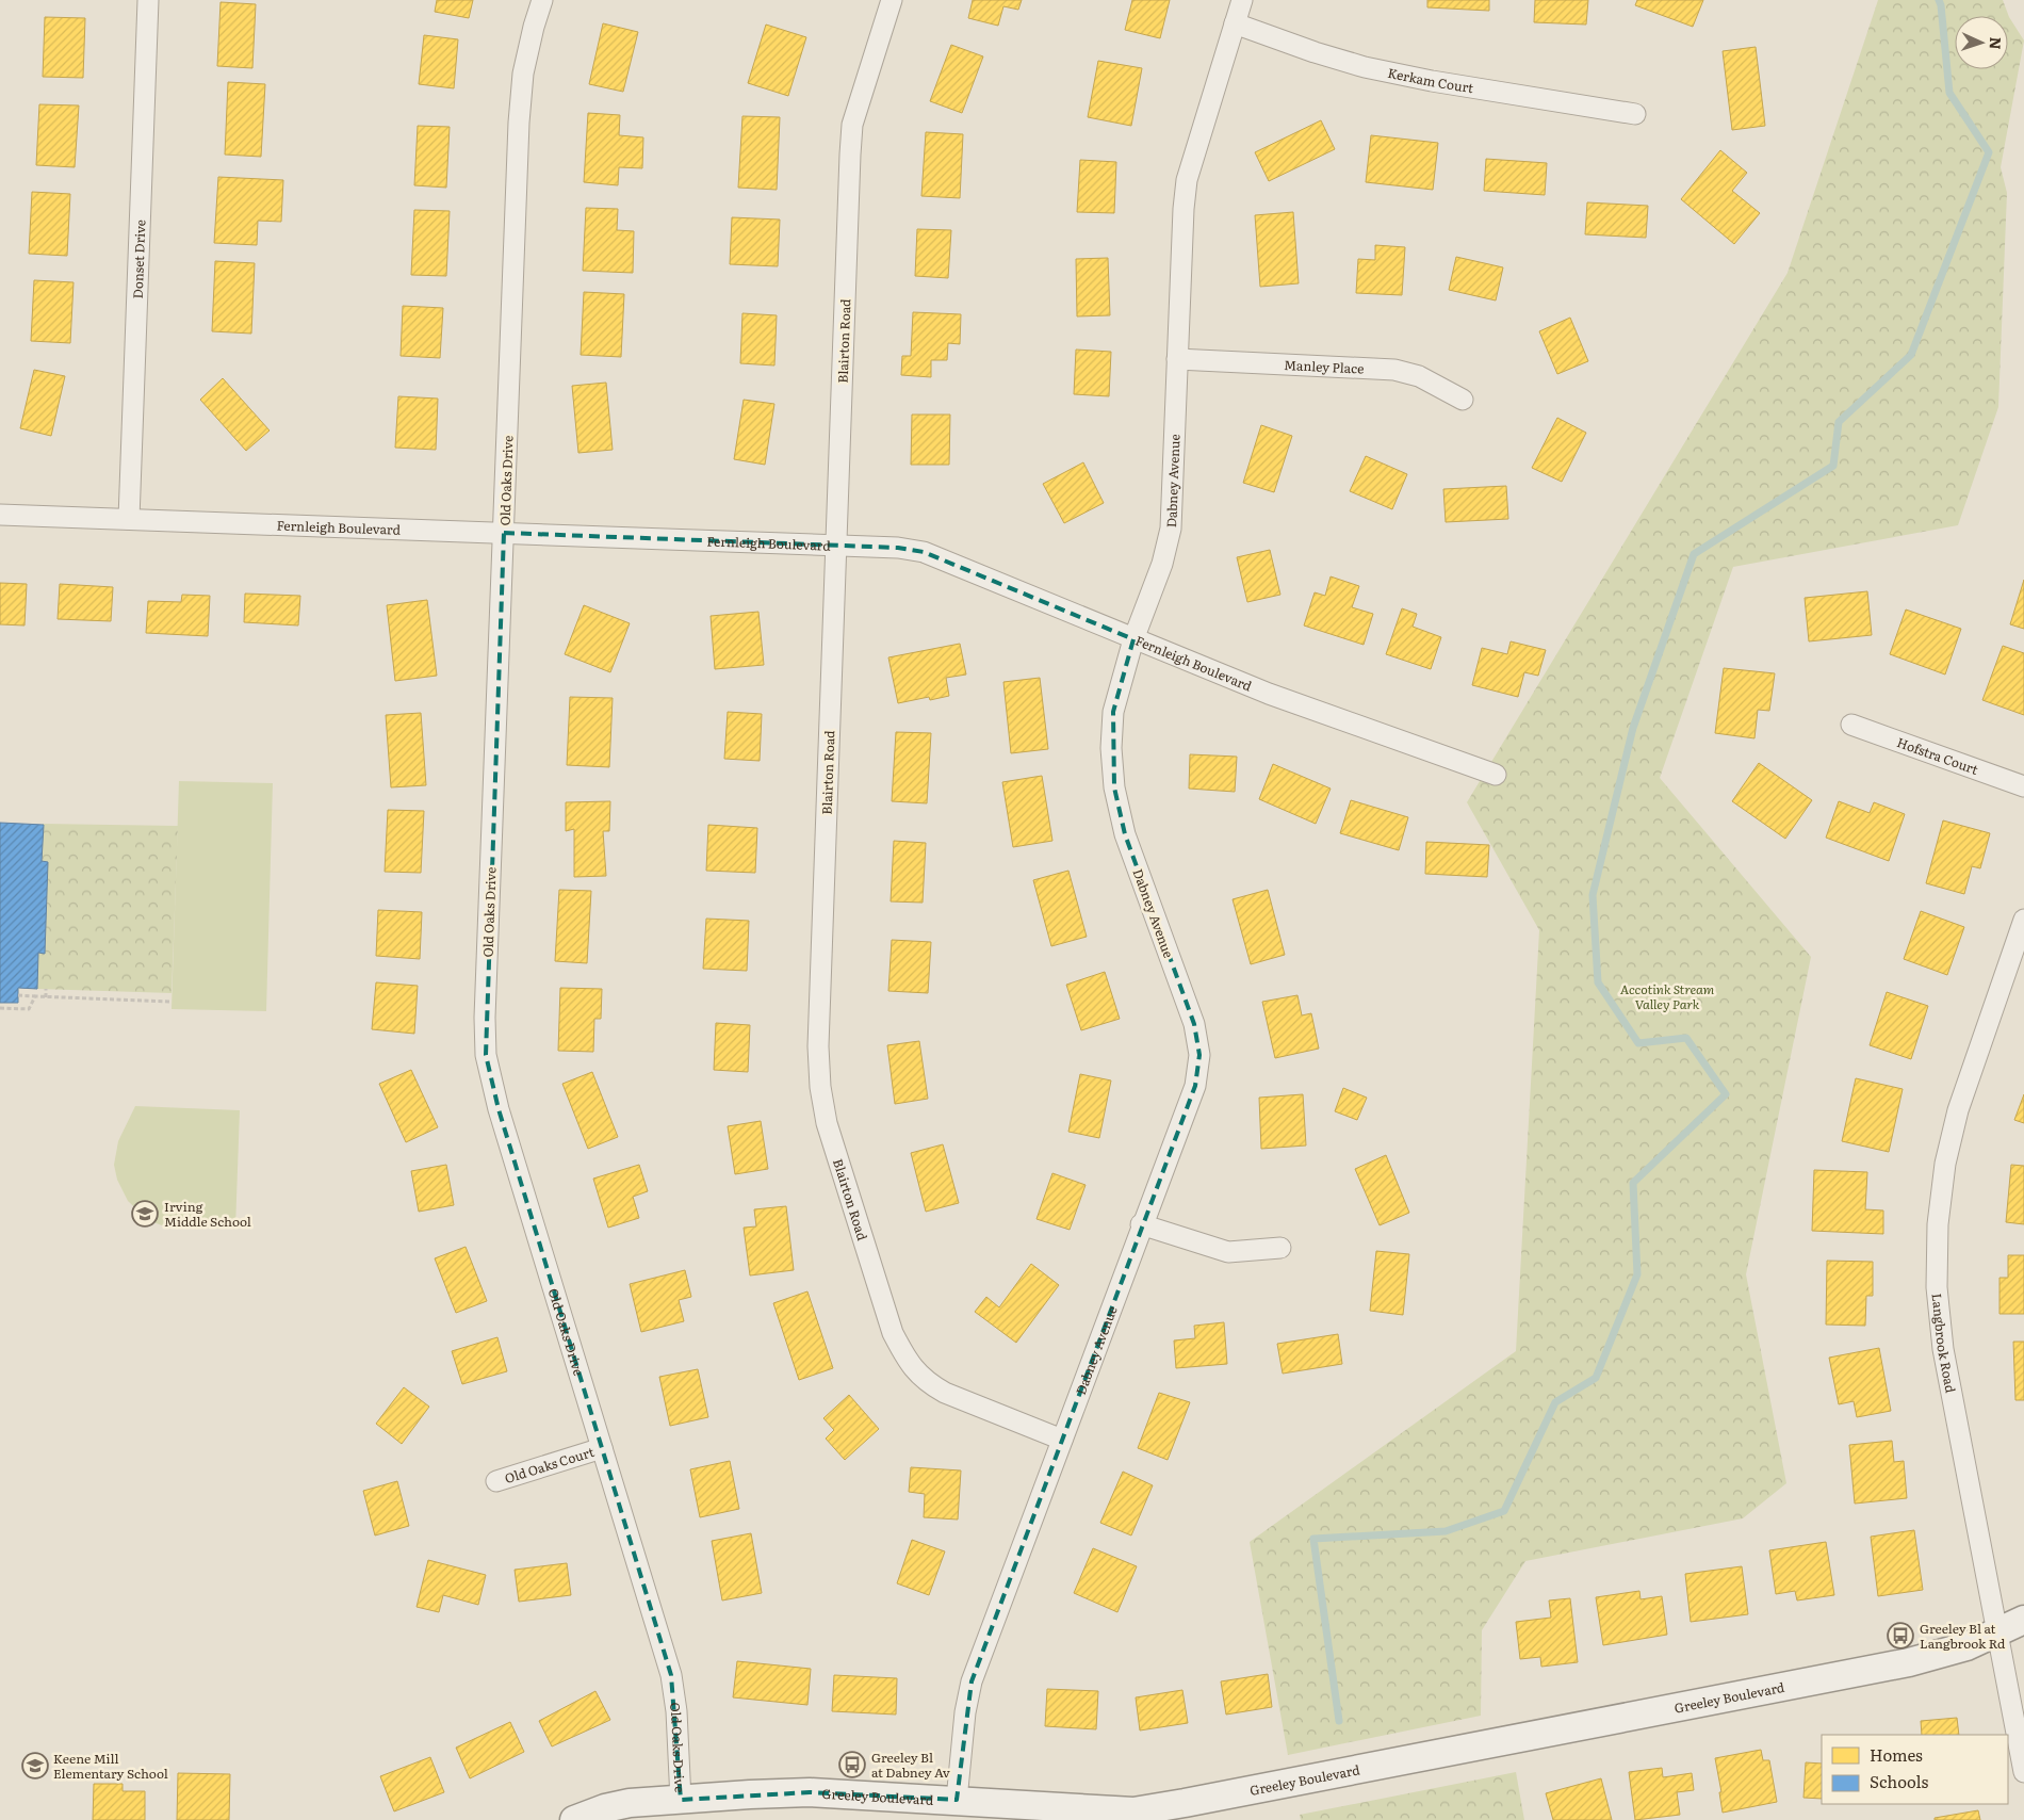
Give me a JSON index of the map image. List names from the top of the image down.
{
  "streets": {
    "street": [
      "Kerkam Court",
      "Donset Drive",
      "Blairton Road",
      "Manley Place",
      "Old Oaks Drive",
      "Dabney Avenue",
      "Fernleigh Boulevard",
      "Hofstra Court",
      "Langbrook Road",
      "Old Oaks Court",
      "Greeley Boulevard"
    ]
  },
  "crossings": [
    ["Kerkam Court", "Dabney Avenue"],
    ["Donset Drive", "Fernleigh Boulevard"],
    ["Blairton Road", "Dabney Avenue"],
    ["Blairton Road", "Fernleigh Boulevard"],
    ["Manley Place", "Dabney Avenue"],
    ["Old Oaks Drive", "Fernleigh Boulevard"],
    ["Old Oaks Drive", "Old Oaks Court"],
    ["Old Oaks Drive", "Greeley Boulevard"],
    ["Dabney Avenue", "Fernleigh Boulevard"],
    ["Dabney Avenue", "Greeley Boulevard"],
    ["Langbrook Road", "Greeley Boulevard"]
  ],
  "parks": ["Accotink Stream Valley Park"],
  "places": {
    "school or university": ["Irving Middle School", "Keene Mill Elementary School"],
    "bus stop": ["Greeley Bl at Langbrook Rd", "Greeley Bl at Dabney Av"]
  },
  "legend": ["Homes", "Schools"],
  "north": "right"
}
